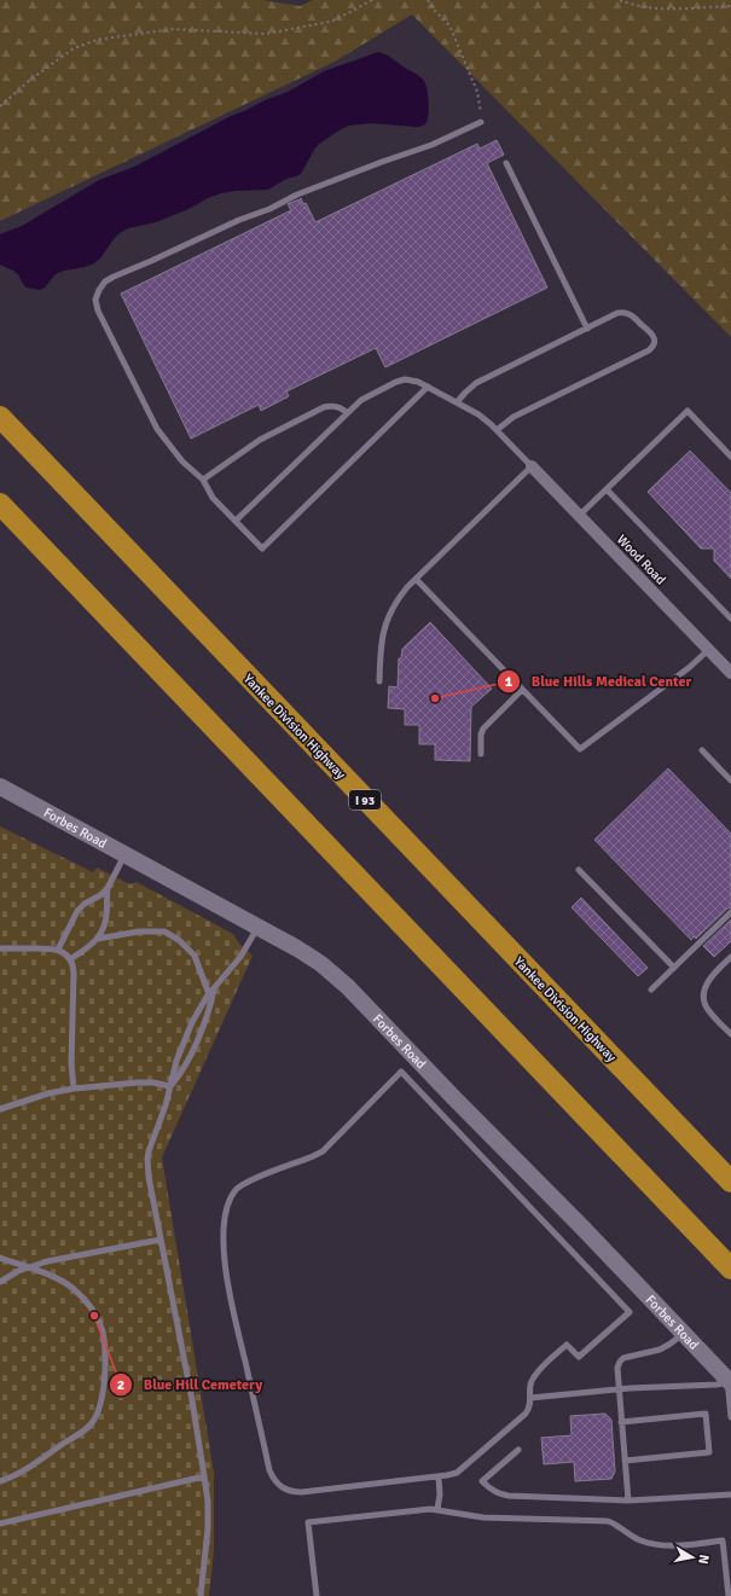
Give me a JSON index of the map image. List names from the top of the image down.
{
  "streets": {
    "highway": ["Yankee Division Highway", "I 93"],
    "street": ["Wood Road", "Forbes Road"]
  },
  "places": ["Blue Hills Medical Center", "Blue Hill Cemetery"],
  "north": "right"
}
